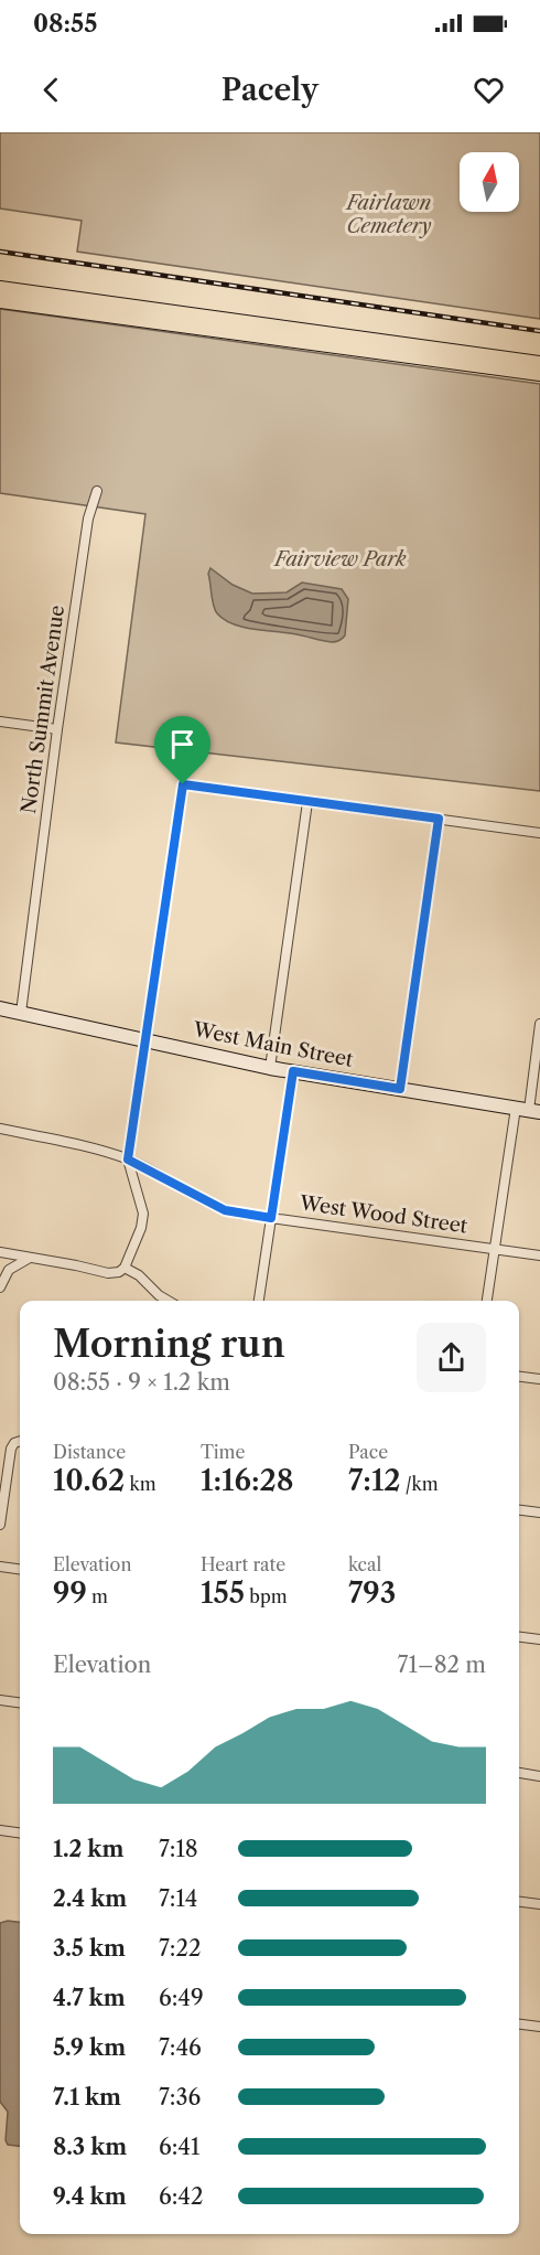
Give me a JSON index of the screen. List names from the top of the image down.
{
  "streets": {
    "street": ["North Summit Avenue", "West Main Street", "West Wood Street"]
  },
  "crossings": [
    ["North Summit Avenue", "West Main Street"]
  ],
  "parks": ["Fairlawn Cemetery", "Fairview Park"],
  "north": "top",
  "page": {
    "status": "08:55",
    "header": "Pacely",
    "heading": ["Morning run", "08:55 · 9 × 1.2 km"],
    "stats": [
      ["Distance", "10.62 km"],
      ["Time", "1:16:28"],
      ["Pace", "7:12 /km"],
      ["Elevation", "99 m"],
      ["Heart rate", "155 bpm"],
      ["kcal", "793"]
    ],
    "chart": ["Elevation", "71–82 m"],
    "list": [
      {
        "name": "1.2 km",
        "note": "7:18"
      },
      {
        "name": "2.4 km",
        "note": "7:14"
      },
      {
        "name": "3.5 km",
        "note": "7:22"
      },
      {
        "name": "4.7 km",
        "note": "6:49"
      },
      {
        "name": "5.9 km",
        "note": "7:46"
      },
      {
        "name": "7.1 km",
        "note": "7:36"
      },
      {
        "name": "8.3 km",
        "note": "6:41"
      },
      {
        "name": "9.4 km",
        "note": "6:42"
      }
    ]
  }
}
